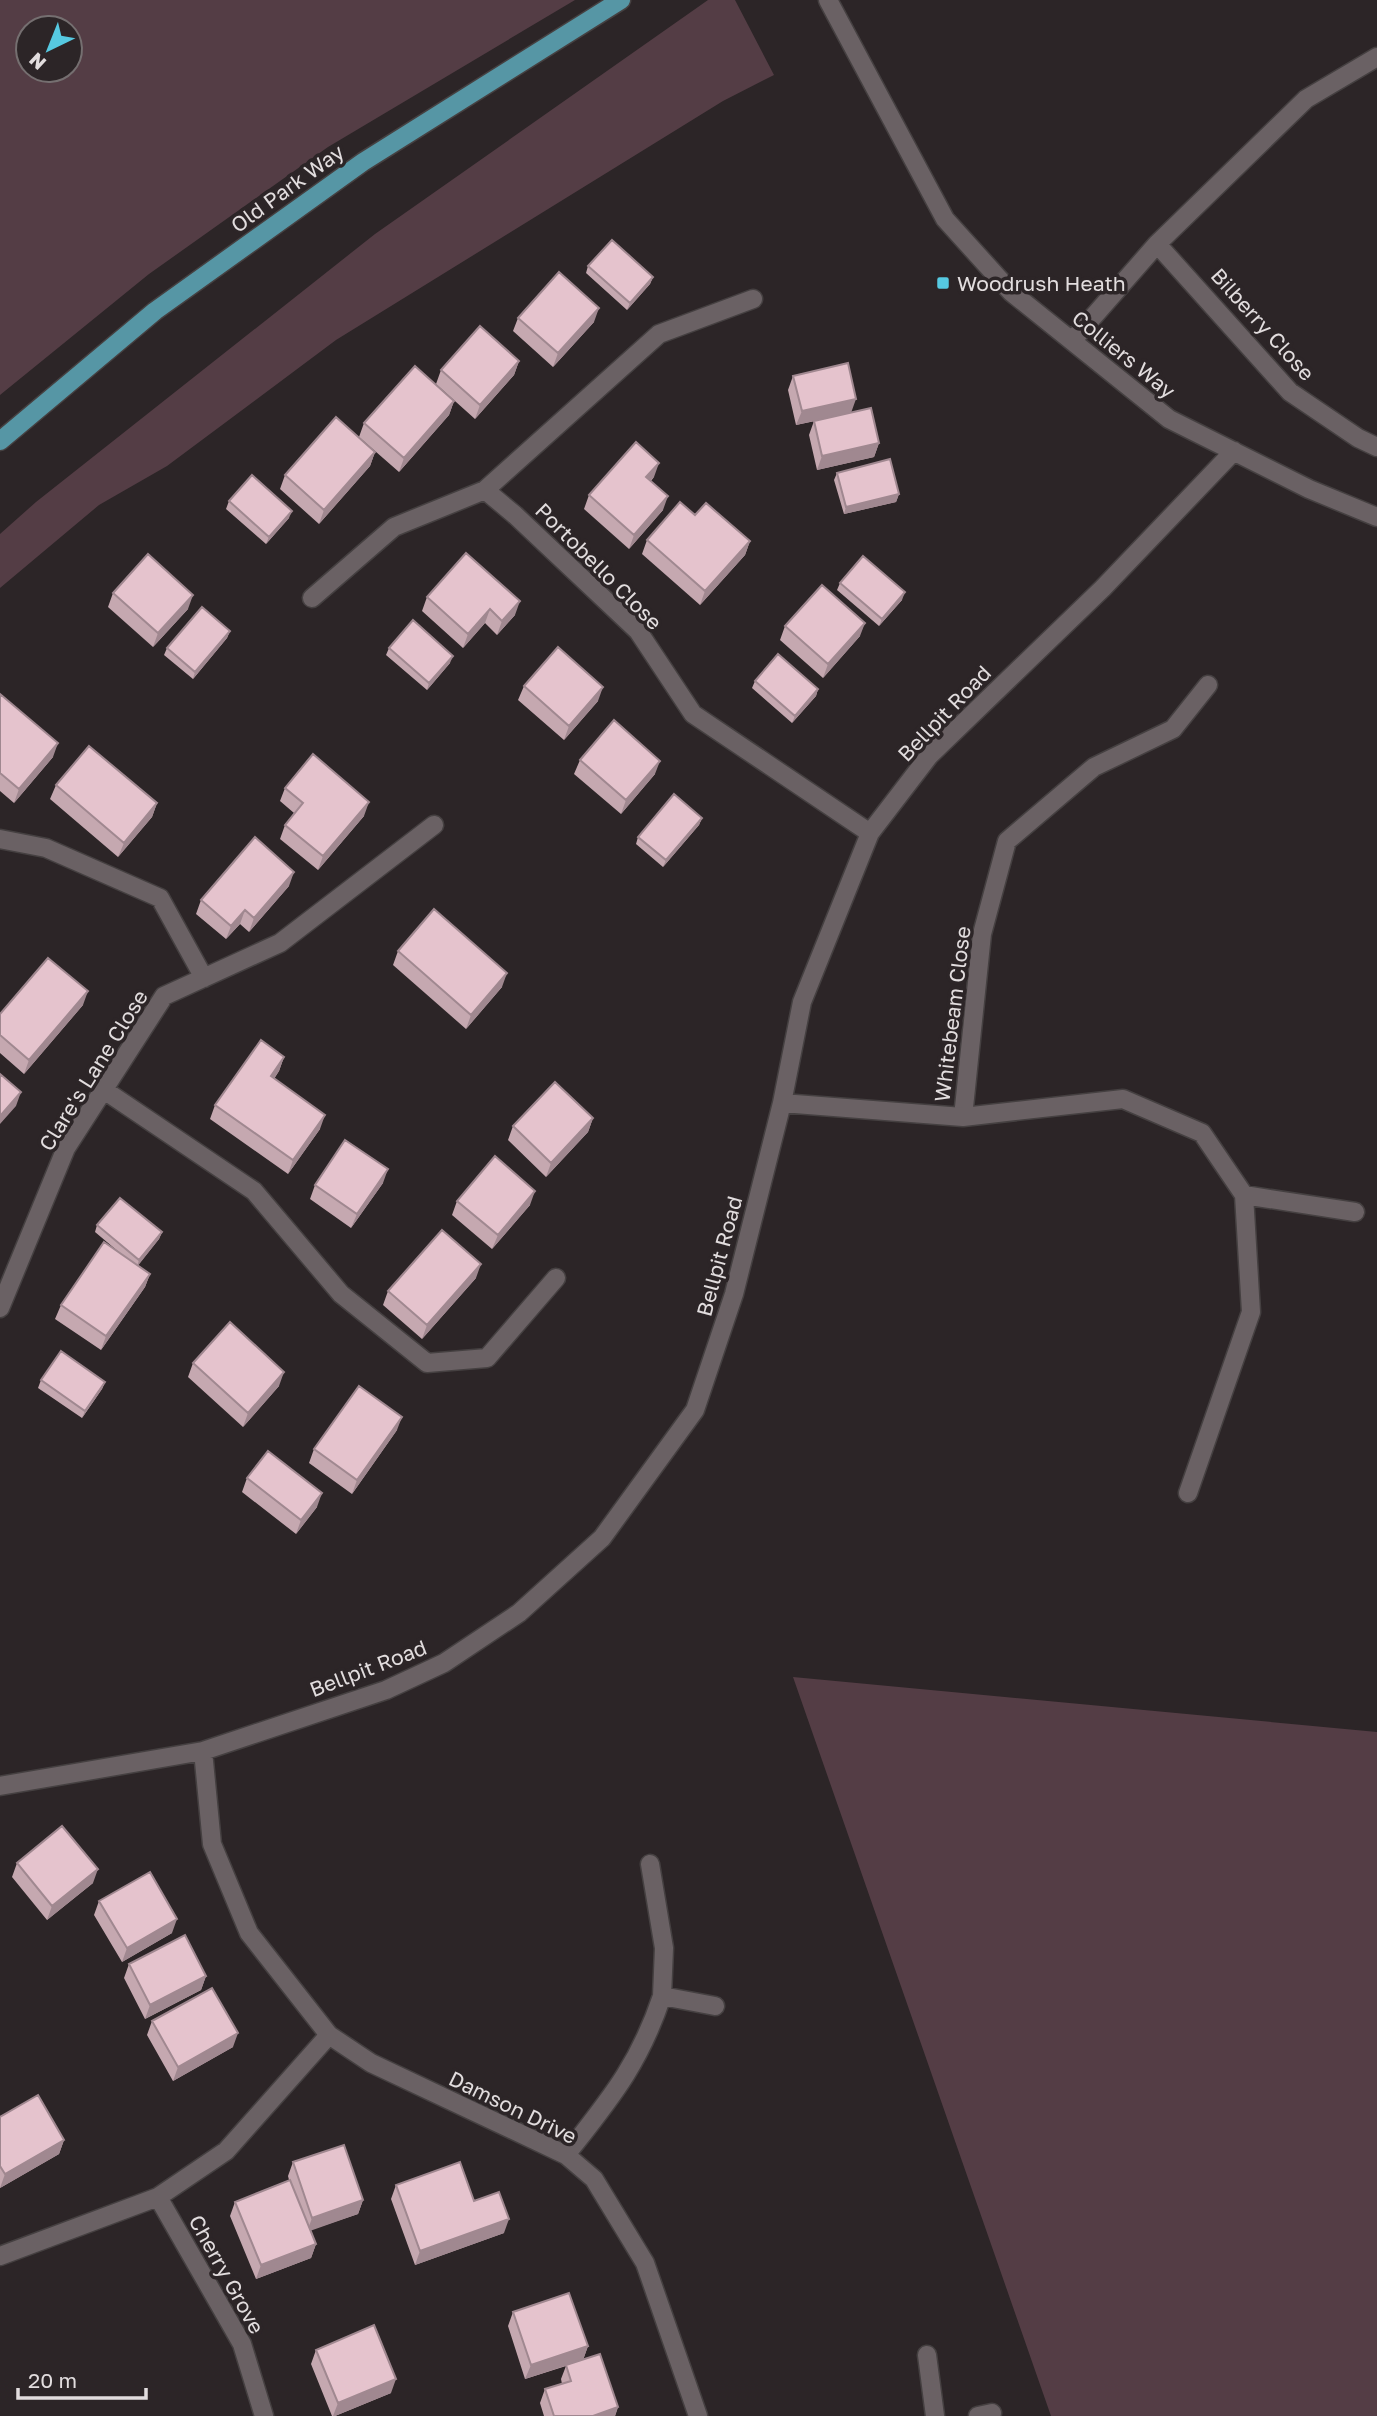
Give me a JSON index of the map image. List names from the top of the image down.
{
  "streets": {
    "main road": ["Old Park Way"],
    "street": [
      "Bilberry Close",
      "Colliers Way",
      "Portobello Close",
      "Bellpit Road",
      "Whitebeam Close",
      "Clare's Lane Close",
      "Damson Drive",
      "Cherry Grove"
    ]
  },
  "crossings": [
    ["Colliers Way", "Bellpit Road"],
    ["Portobello Close", "Bellpit Road"],
    ["Bellpit Road", "Whitebeam Close"],
    ["Bellpit Road", "Damson Drive"]
  ],
  "places": {
    "transit": ["Woodrush Heath"]
  },
  "scale_bar": "20 m",
  "north": "bottom left"
}
